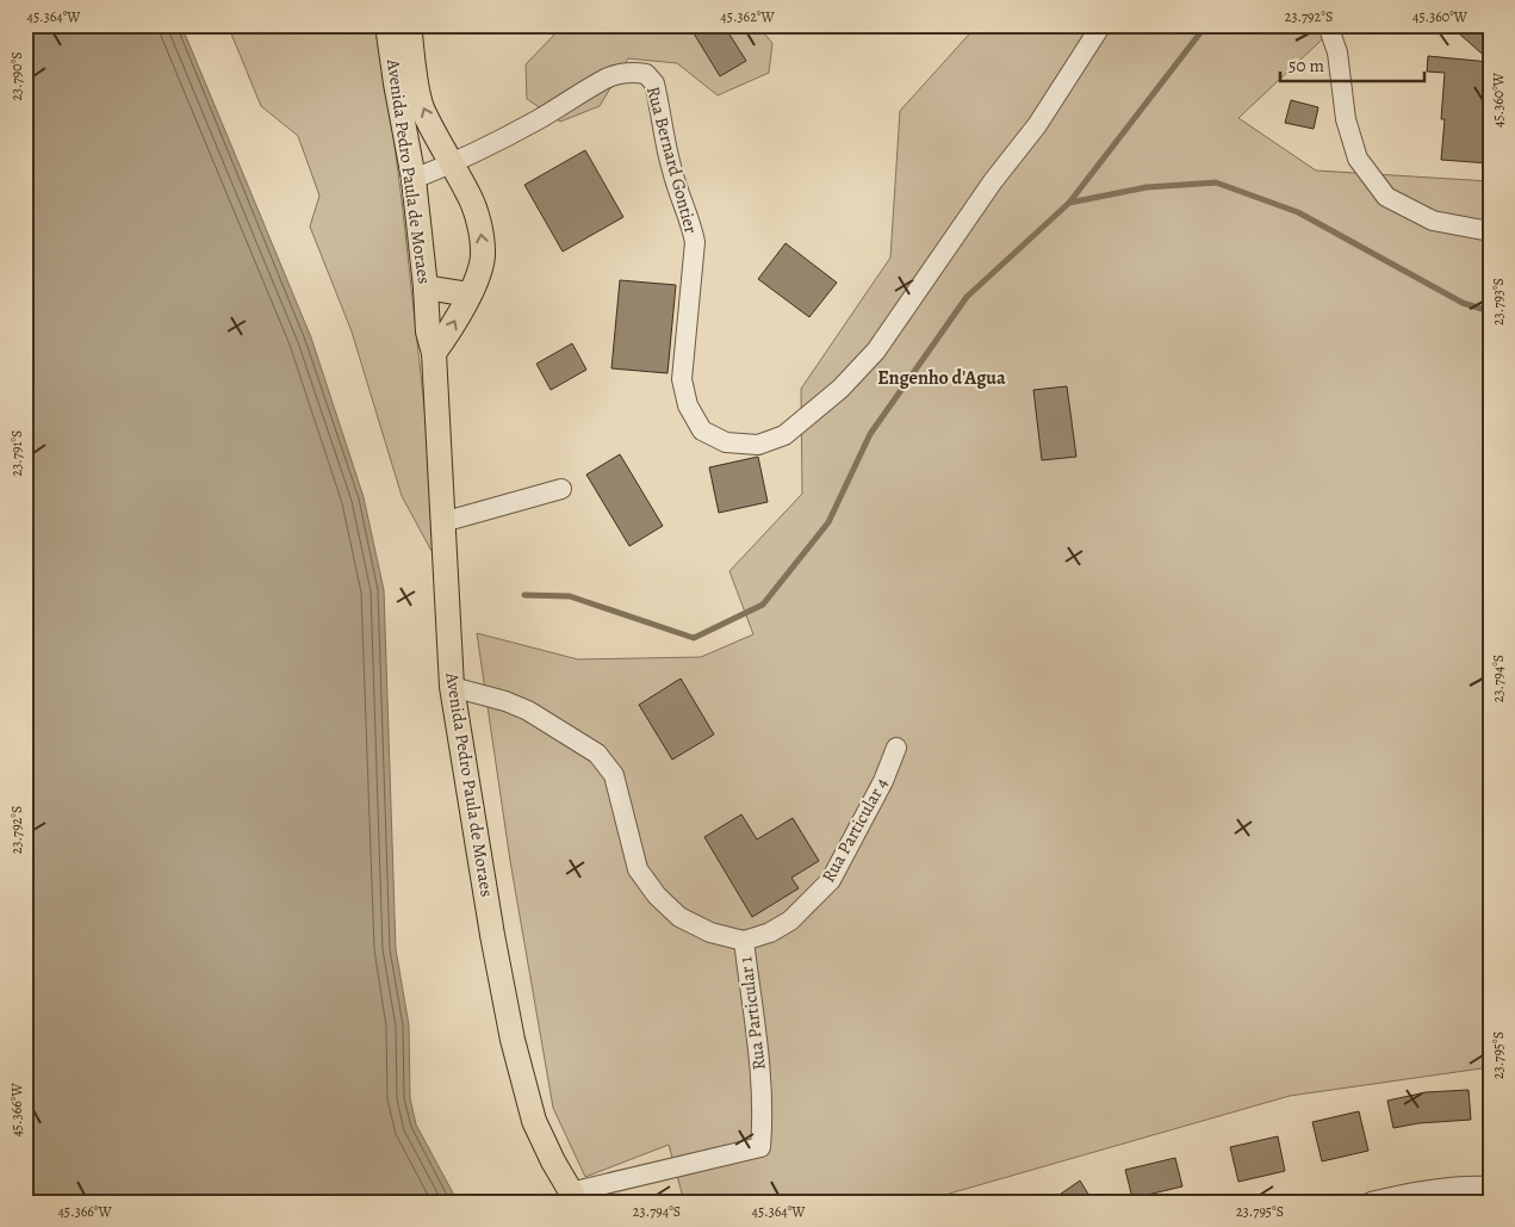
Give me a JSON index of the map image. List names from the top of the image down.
{
  "streets": {
    "main road": ["Avenida Pedro Paula de Moraes"],
    "street": ["Rua Bernard Gontier", "Rua Particular 4", "Rua Particular 1"]
  },
  "crossings": [
    ["Rua Bernard Gontier", "Avenida Pedro Paula de Moraes"],
    ["Avenida Pedro Paula de Moraes", "Rua Particular 1"],
    ["Rua Particular 4", "Rua Particular 1"]
  ],
  "districts": ["Engenho d'Agua"],
  "scale_bar": "50 m",
  "coordinates": [
    "45.364°W",
    "45.362°W",
    "23.792°S",
    "45.360°W",
    "23.790°S",
    "23.793°S",
    "23.791°S",
    "23.794°S",
    "23.795°S",
    "45.366°W"
  ]
}
